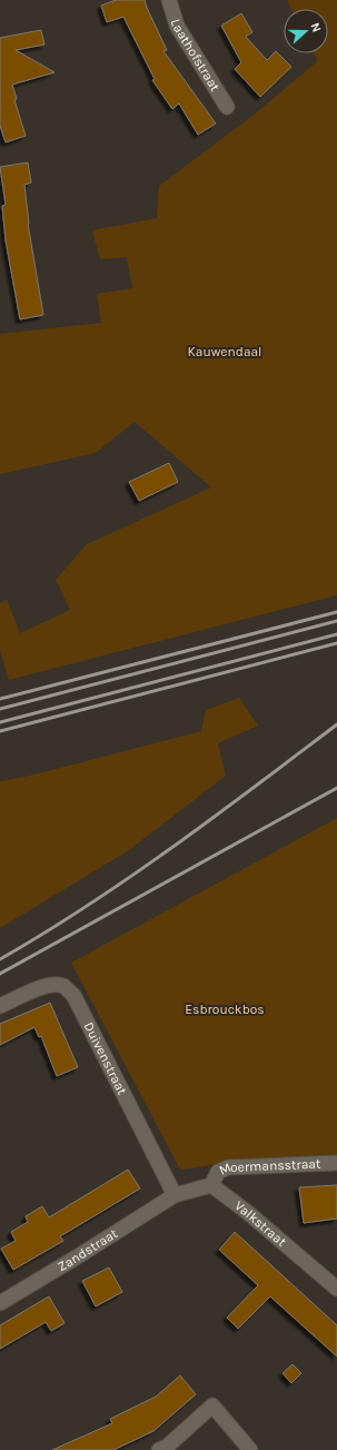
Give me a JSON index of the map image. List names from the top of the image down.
{
  "streets": {
    "street": [
      "Laathofstraat",
      "Duivenstraat",
      "Moermansstraat",
      "Valkstraat",
      "Zandstraat"
    ]
  },
  "crossings": [
    ["Duivenstraat", "Zandstraat"],
    ["Moermansstraat", "Valkstraat"]
  ],
  "parks": ["Kauwendaal", "Esbrouckbos"],
  "north": "right"
}
